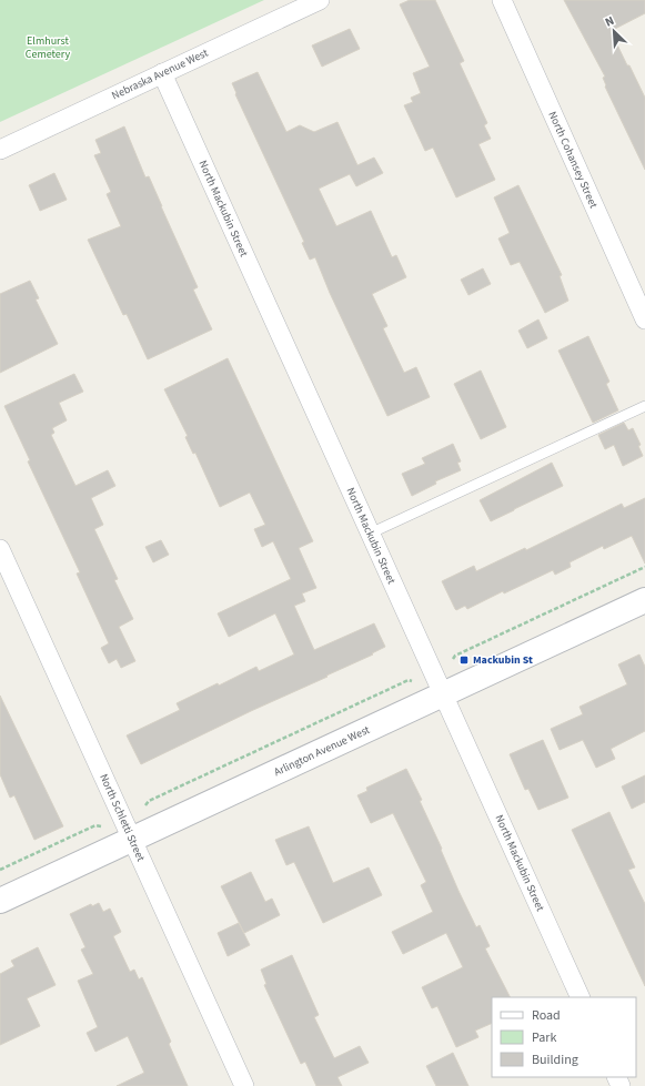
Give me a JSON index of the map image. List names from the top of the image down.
{
  "streets": {
    "street": [
      "Nebraska Avenue West",
      "North Cohansey Street",
      "North Mackubin Street",
      "Arlington Avenue West",
      "North Schletti Street"
    ]
  },
  "crossings": [
    ["Nebraska Avenue West", "North Mackubin Street"],
    ["North Mackubin Street", "Arlington Avenue West"],
    ["Arlington Avenue West", "North Schletti Street"]
  ],
  "parks": ["Elmhurst Cemetery"],
  "places": {
    "transit": ["Mackubin St"]
  },
  "legend": ["Road", "Park", "Building"],
  "north": "top left"
}
